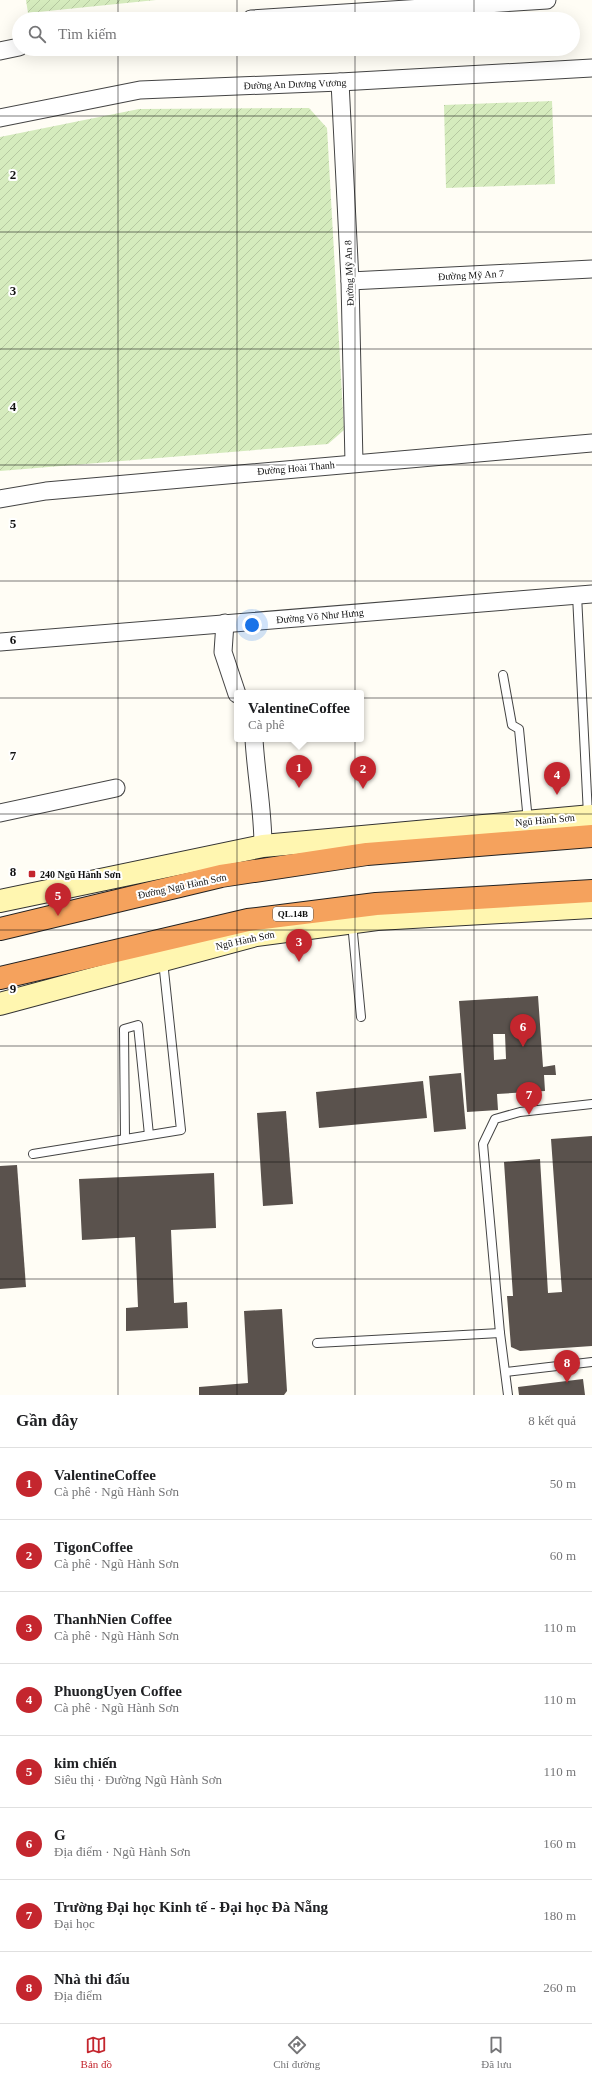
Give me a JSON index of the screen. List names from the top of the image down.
{
  "streets": {
    "highway": ["Ngũ Hành Sơn", "Đường Ngũ Hành Sơn", "QL.14B"],
    "street": [
      "Đường An Dương Vương",
      "Đường Mỹ An 8",
      "Đường Mỹ An 7",
      "Đường Hoài Thanh",
      "Đường Võ Như Hưng"
    ]
  },
  "crossings": [
    ["Đường An Dương Vương", "Đường Mỹ An 8"],
    ["Đường Mỹ An 8", "Đường Mỹ An 7"],
    ["Đường Mỹ An 8", "Đường Hoài Thanh"],
    ["Ngũ Hành Sơn", "Đường Ngũ Hành Sơn"]
  ],
  "places": {
    "transit": ["240 Ngũ Hành Sơn"]
  },
  "page": {
    "search": "Tìm kiếm",
    "popup": ["ValentineCoffee", "Cà phê"],
    "pins": [
      "1",
      "2",
      "4",
      "5",
      "3",
      "6",
      "7",
      "8"
    ],
    "heading": ["Gần đây", "8 kết quả"],
    "list": [
      {
        "mark": "1",
        "name": "ValentineCoffee",
        "note": "Cà phê · Ngũ Hành Sơn",
        "value": "50 m"
      },
      {
        "mark": "2",
        "name": "TigonCoffee",
        "note": "Cà phê · Ngũ Hành Sơn",
        "value": "60 m"
      },
      {
        "mark": "3",
        "name": "ThanhNien Coffee",
        "note": "Cà phê · Ngũ Hành Sơn",
        "value": "110 m"
      },
      {
        "mark": "4",
        "name": "PhuongUyen Coffee",
        "note": "Cà phê · Ngũ Hành Sơn",
        "value": "110 m"
      },
      {
        "mark": "5",
        "name": "kim chiến",
        "note": "Siêu thị · Đường Ngũ Hành Sơn",
        "value": "110 m"
      },
      {
        "mark": "6",
        "name": "G",
        "note": "Địa điểm · Ngũ Hành Sơn",
        "value": "160 m"
      },
      {
        "mark": "7",
        "name": "Trường Đại học Kinh tế - Đại học Đà Nẵng",
        "note": "Đại học",
        "value": "180 m"
      },
      {
        "mark": "8",
        "name": "Nhà thi đấu",
        "note": "Địa điểm",
        "value": "260 m"
      }
    ],
    "nav": ["Bản đồ", "Chỉ đường", "Đã lưu"]
  },
  "grid": {
    "rows": [
      "2",
      "3",
      "4",
      "5",
      "6",
      "7",
      "8",
      "9"
    ]
  }
}
